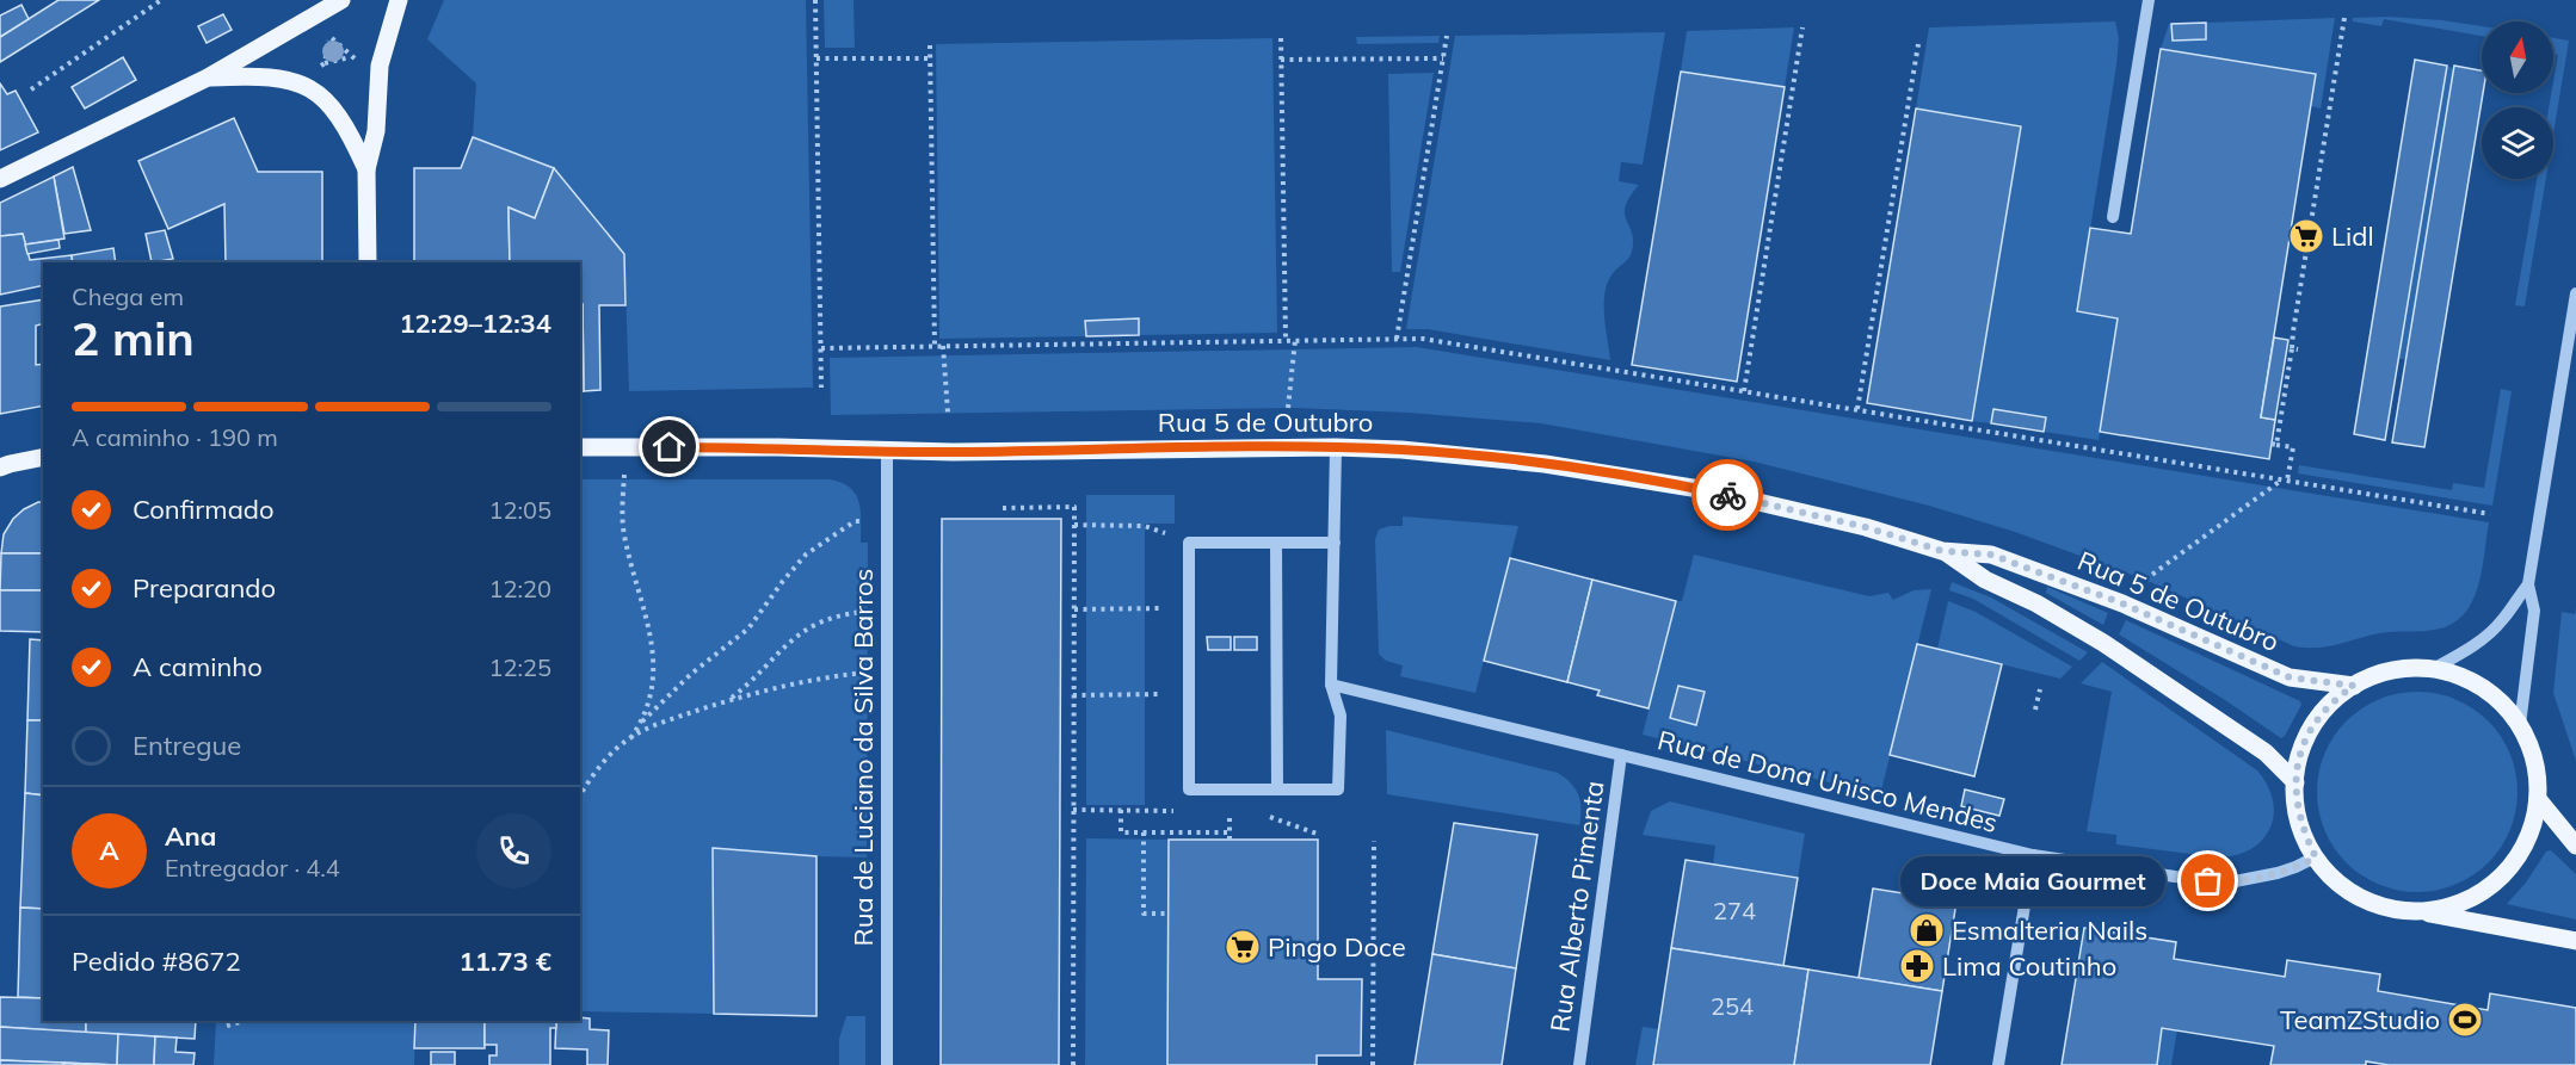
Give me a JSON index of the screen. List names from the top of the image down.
{
  "streets": {
    "main road": ["Rua 5 de Outubro"],
    "street": ["Rua de Luciano da Silva Barros", "Rua de Dona Unisco Mendes", "Rua Alberto Pimenta"]
  },
  "crossings": [
    ["Rua 5 de Outubro", "Rua de Luciano da Silva Barros"],
    ["Rua 5 de Outubro", "Rua de Dona Unisco Mendes"],
    ["Rua de Dona Unisco Mendes", "Rua Alberto Pimenta"]
  ],
  "places": {
    "supermarket": ["Lidl", "Pingo Doce"],
    "other": ["Doce Maia Gourmet"],
    "shop": ["Esmalteria Nails"],
    "pharmacy": ["Lima Coutinho"],
    "sports": ["TeamZStudio"]
  },
  "house_numbers": ["274", "254"],
  "north": "top",
  "page": {
    "heading": ["2 min", "Chega em", "12:29–12:34"],
    "panel": [
      "Ana",
      "Entregador · 4.4",
      "Pedido #8672",
      "11.73 €"
    ],
    "bar": "A caminho · 190 m",
    "list": [
      ["Confirmado", "12:05"],
      ["Preparando", "12:20"],
      ["A caminho", "12:25"],
      "Entregue"
    ],
    "round": "A",
    "bubble": "Doce Maia Gourmet"
  }
}
